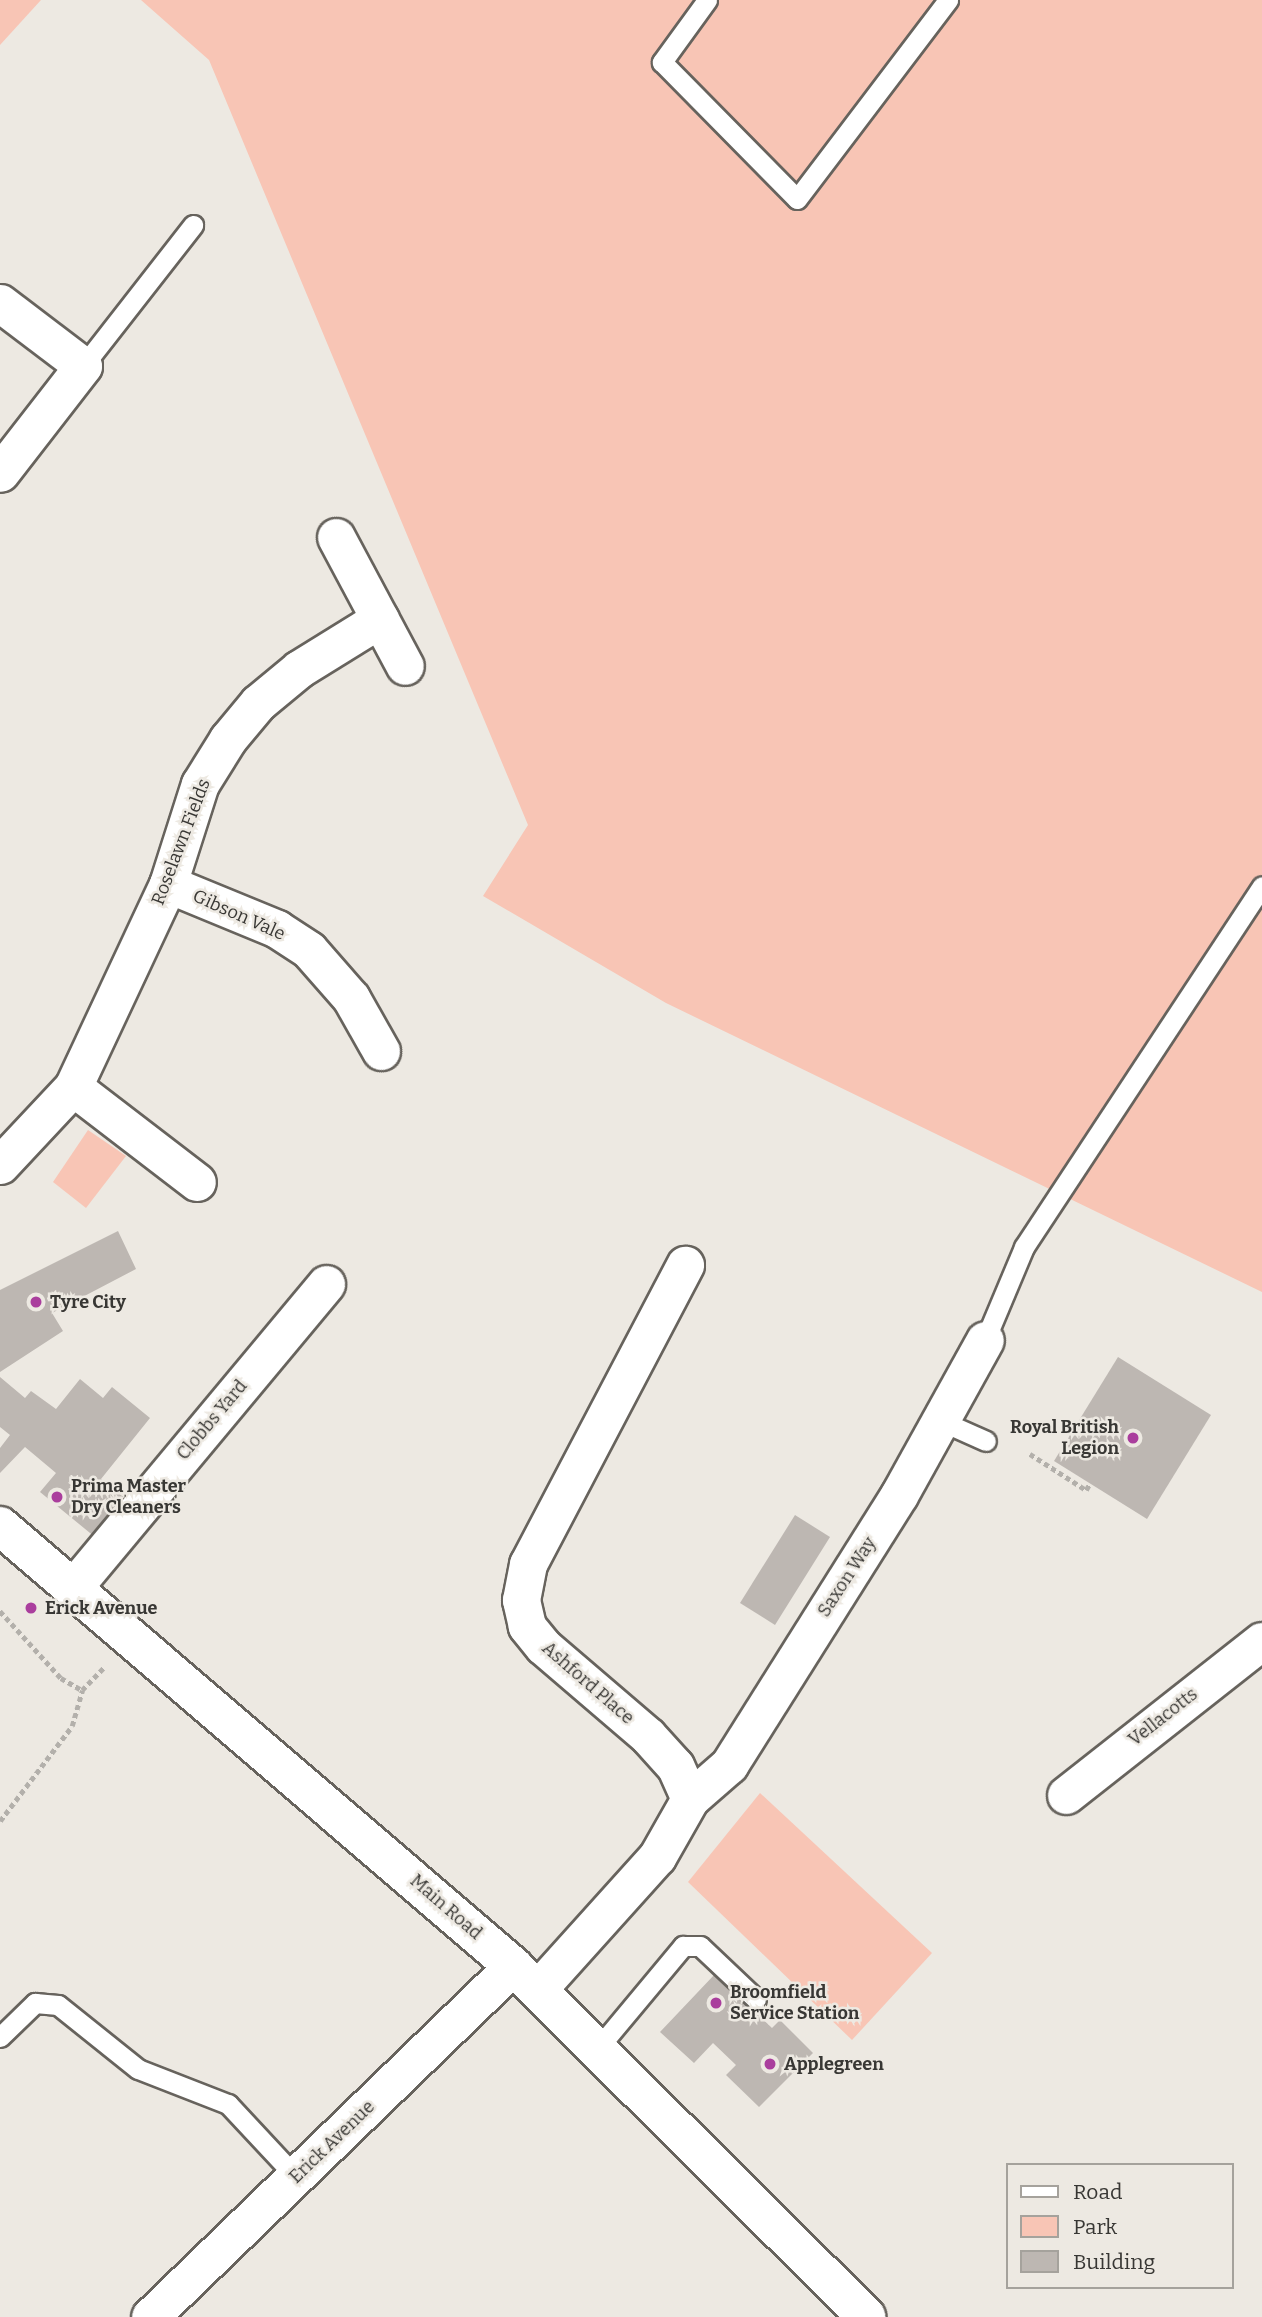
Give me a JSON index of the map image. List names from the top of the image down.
{
  "streets": {
    "main road": ["Main Road"],
    "street": [
      "Roselawn Fields",
      "Gibson Vale",
      "Clobbs Yard",
      "Saxon Way",
      "Ashford Place",
      "Vellacotts",
      "Erick Avenue"
    ]
  },
  "crossings": [
    ["Roselawn Fields", "Gibson Vale"],
    ["Clobbs Yard", "Main Road"],
    ["Saxon Way", "Ashford Place"],
    ["Main Road", "Erick Avenue"]
  ],
  "places": [
    "Tyre City",
    "Royal British Legion",
    "Prima Master Dry Cleaners",
    "Erick Avenue",
    "Broomfield Service Station",
    "Applegreen"
  ],
  "legend": ["Road", "Park", "Building"]
}
